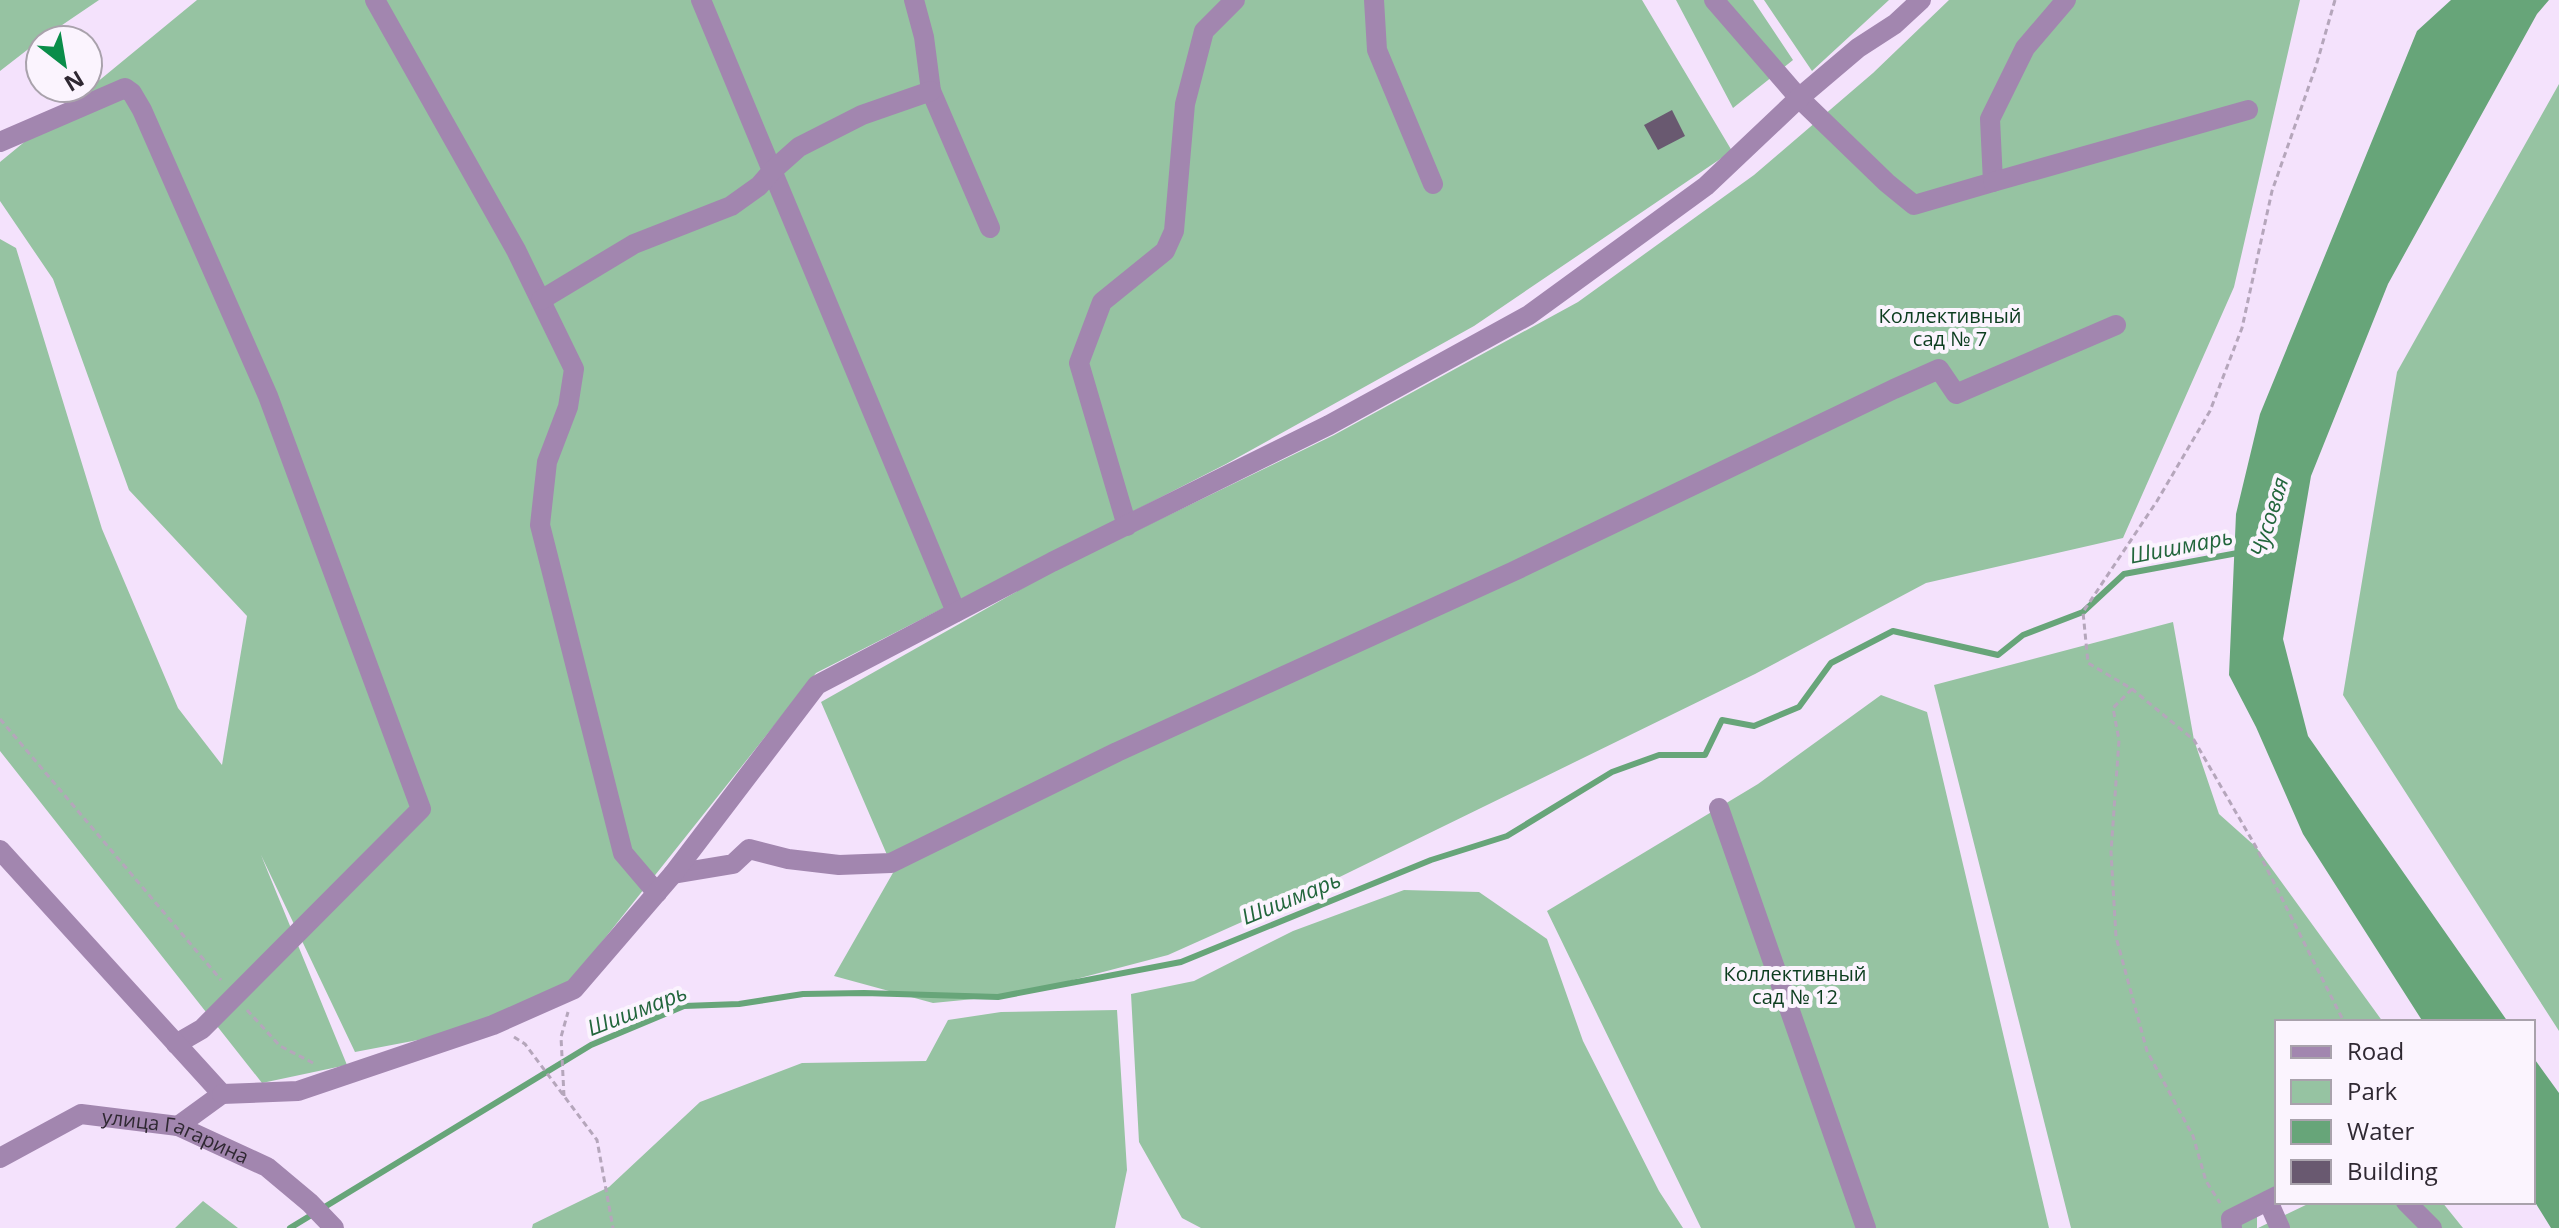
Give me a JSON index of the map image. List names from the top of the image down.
{
  "streets": {
    "street": ["улица Гагарина"]
  },
  "water": ["Чусовая", "Шишмарь"],
  "parks": ["Коллективный сад № 7", "Коллективный сад № 12"],
  "legend": [
    "Road",
    "Park",
    "Water",
    "Building"
  ],
  "north": "bottom right"
}
